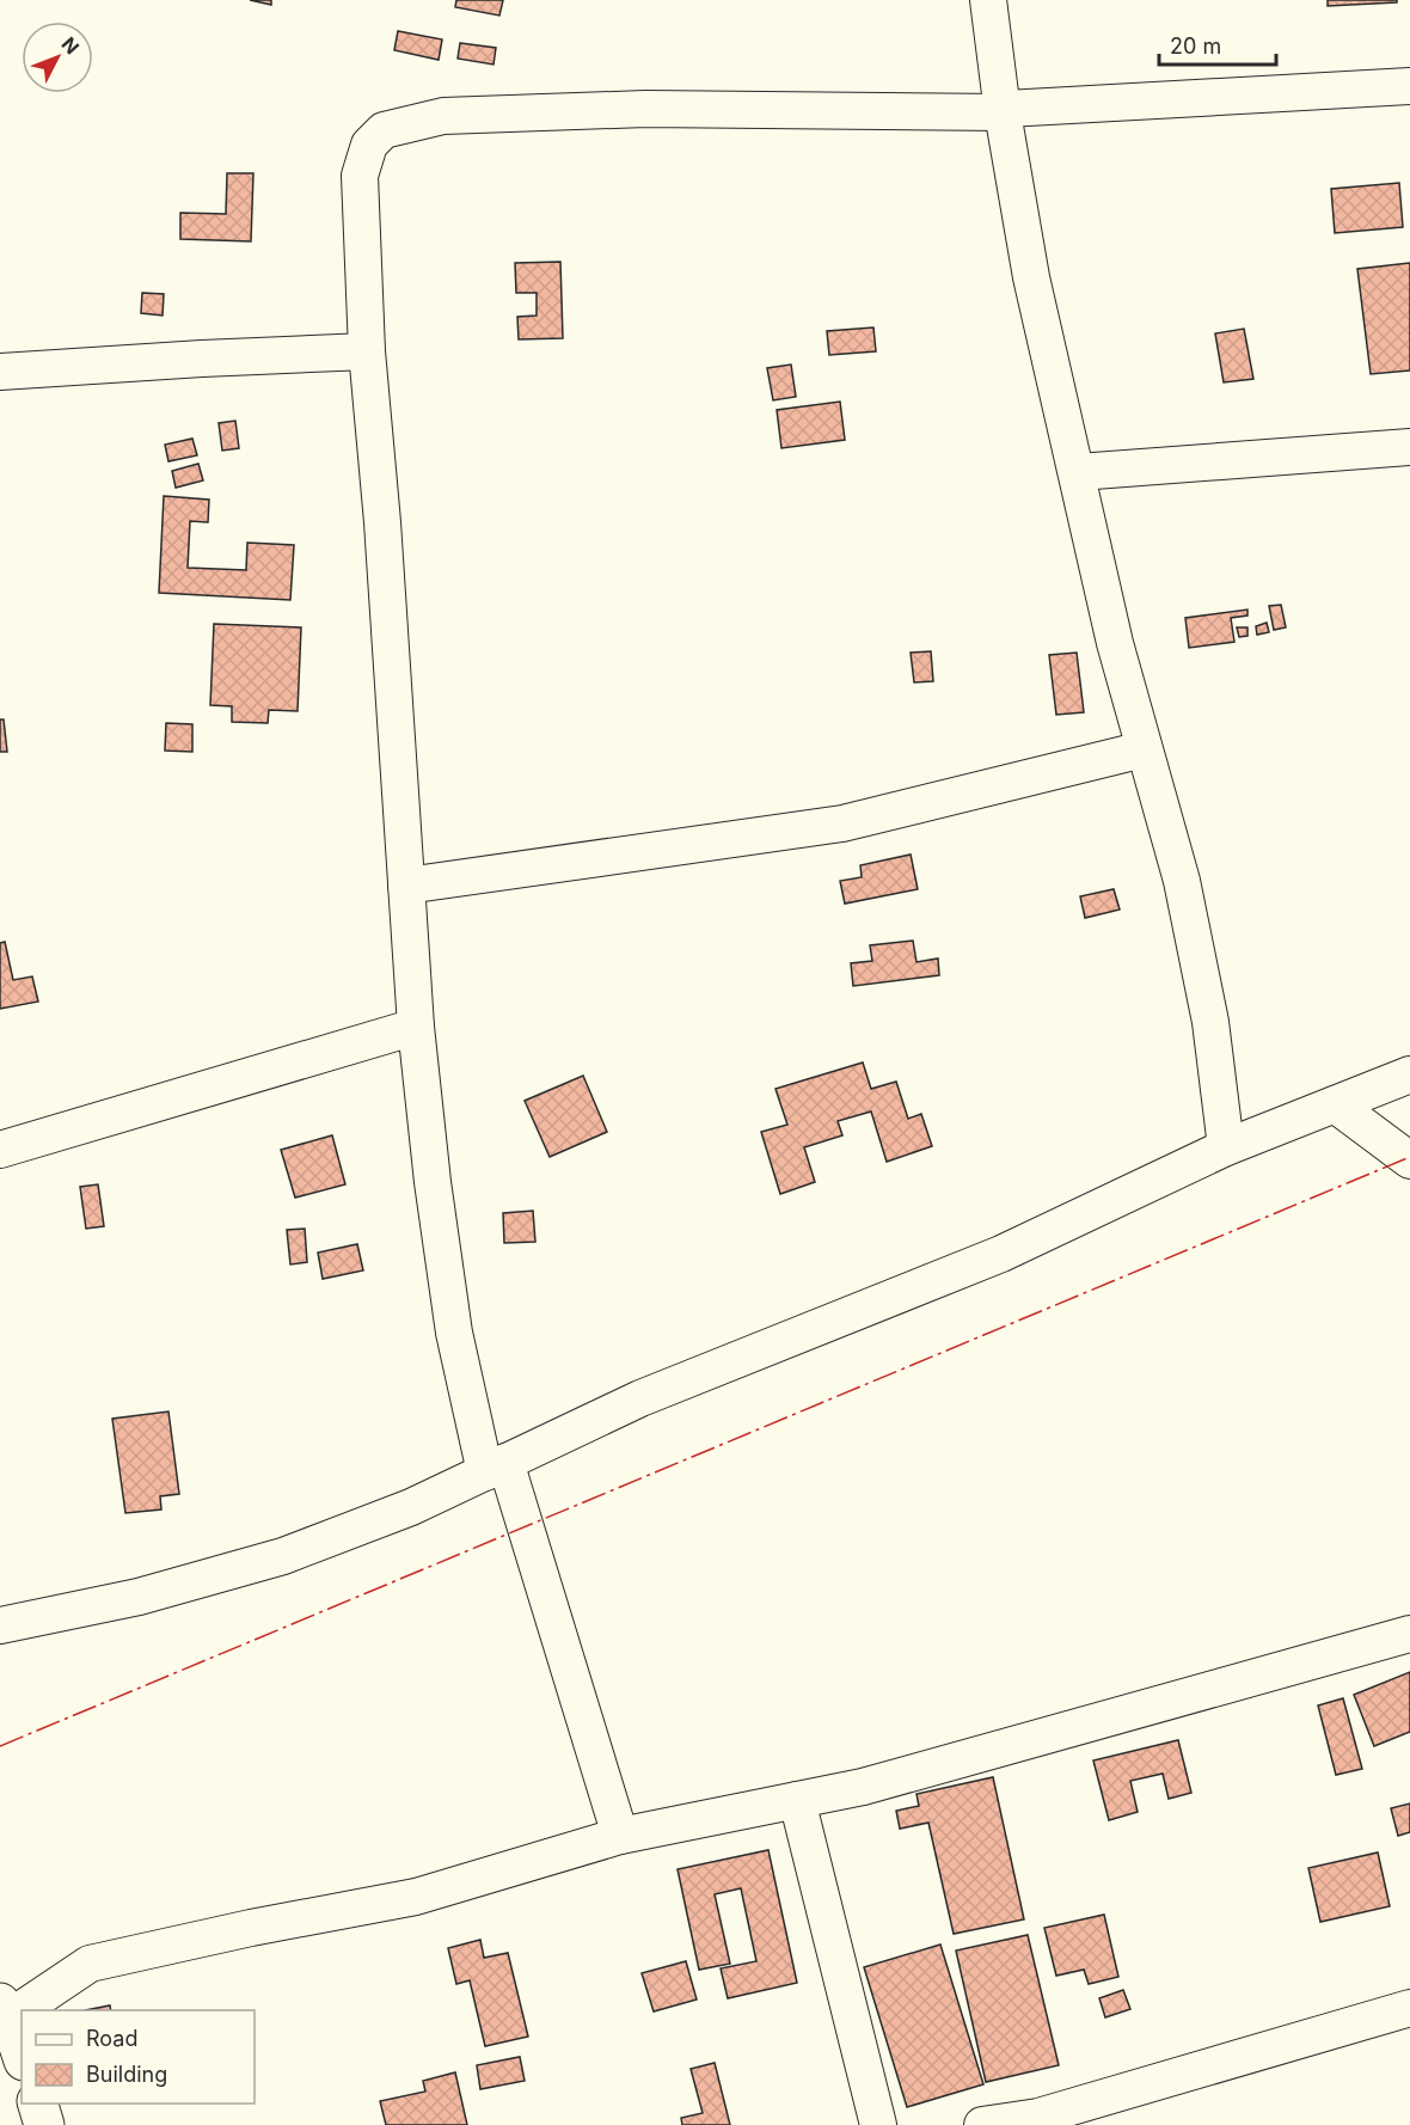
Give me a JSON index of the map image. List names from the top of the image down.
{
  "legend": ["Road", "Building"],
  "scale_bar": "20 m",
  "north": "top right"
}
